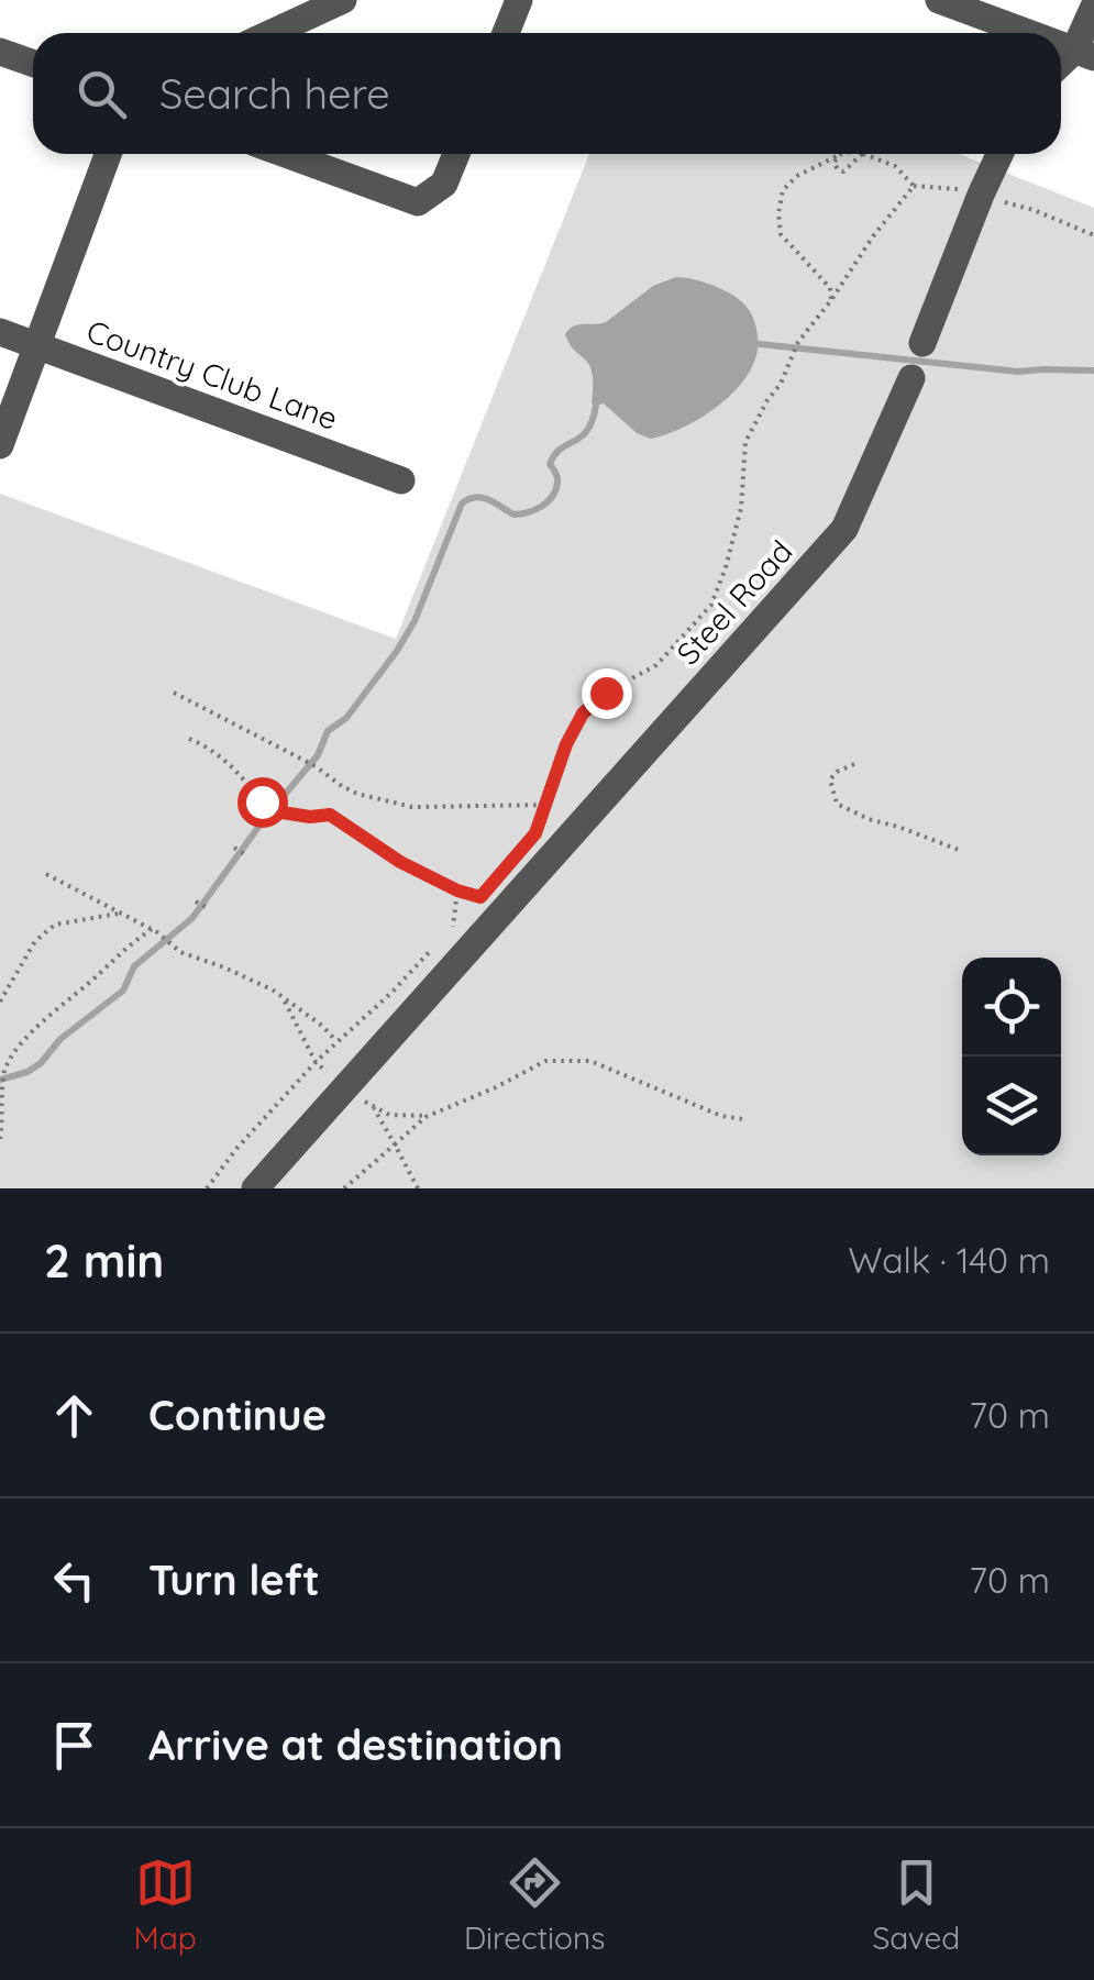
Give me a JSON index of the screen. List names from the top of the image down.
{
  "streets": {
    "street": ["Country Club Lane", "Steel Road"]
  },
  "page": {
    "search": "Search here",
    "heading": ["2 min", "Walk · 140 m"],
    "list": [
      ["Continue", "70 m"],
      ["Turn left", "70 m"],
      "Arrive at destination"
    ],
    "nav": ["Map", "Directions", "Saved"]
  }
}
